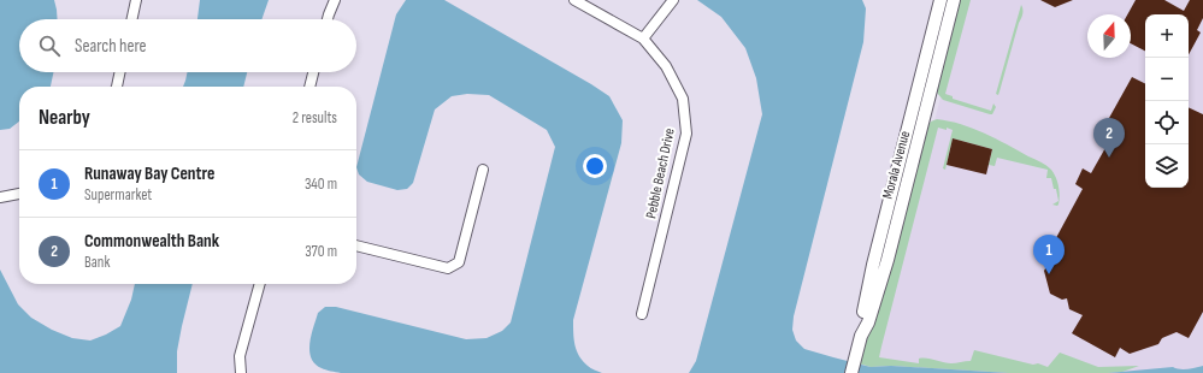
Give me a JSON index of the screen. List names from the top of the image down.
{
  "streets": {
    "main road": ["Morala Avenue"],
    "street": ["Pebble Beach Drive"]
  },
  "north": "top",
  "page": {
    "map_buttons": ["+", "−"],
    "search": "Search here",
    "heading": ["Nearby", "2 results"],
    "pins": ["2", "1"],
    "list": [
      {
        "mark": "1",
        "name": "Runaway Bay Centre",
        "note": "Supermarket",
        "value": "340 m"
      },
      {
        "mark": "2",
        "name": "Commonwealth Bank",
        "note": "Bank",
        "value": "370 m"
      }
    ]
  }
}
